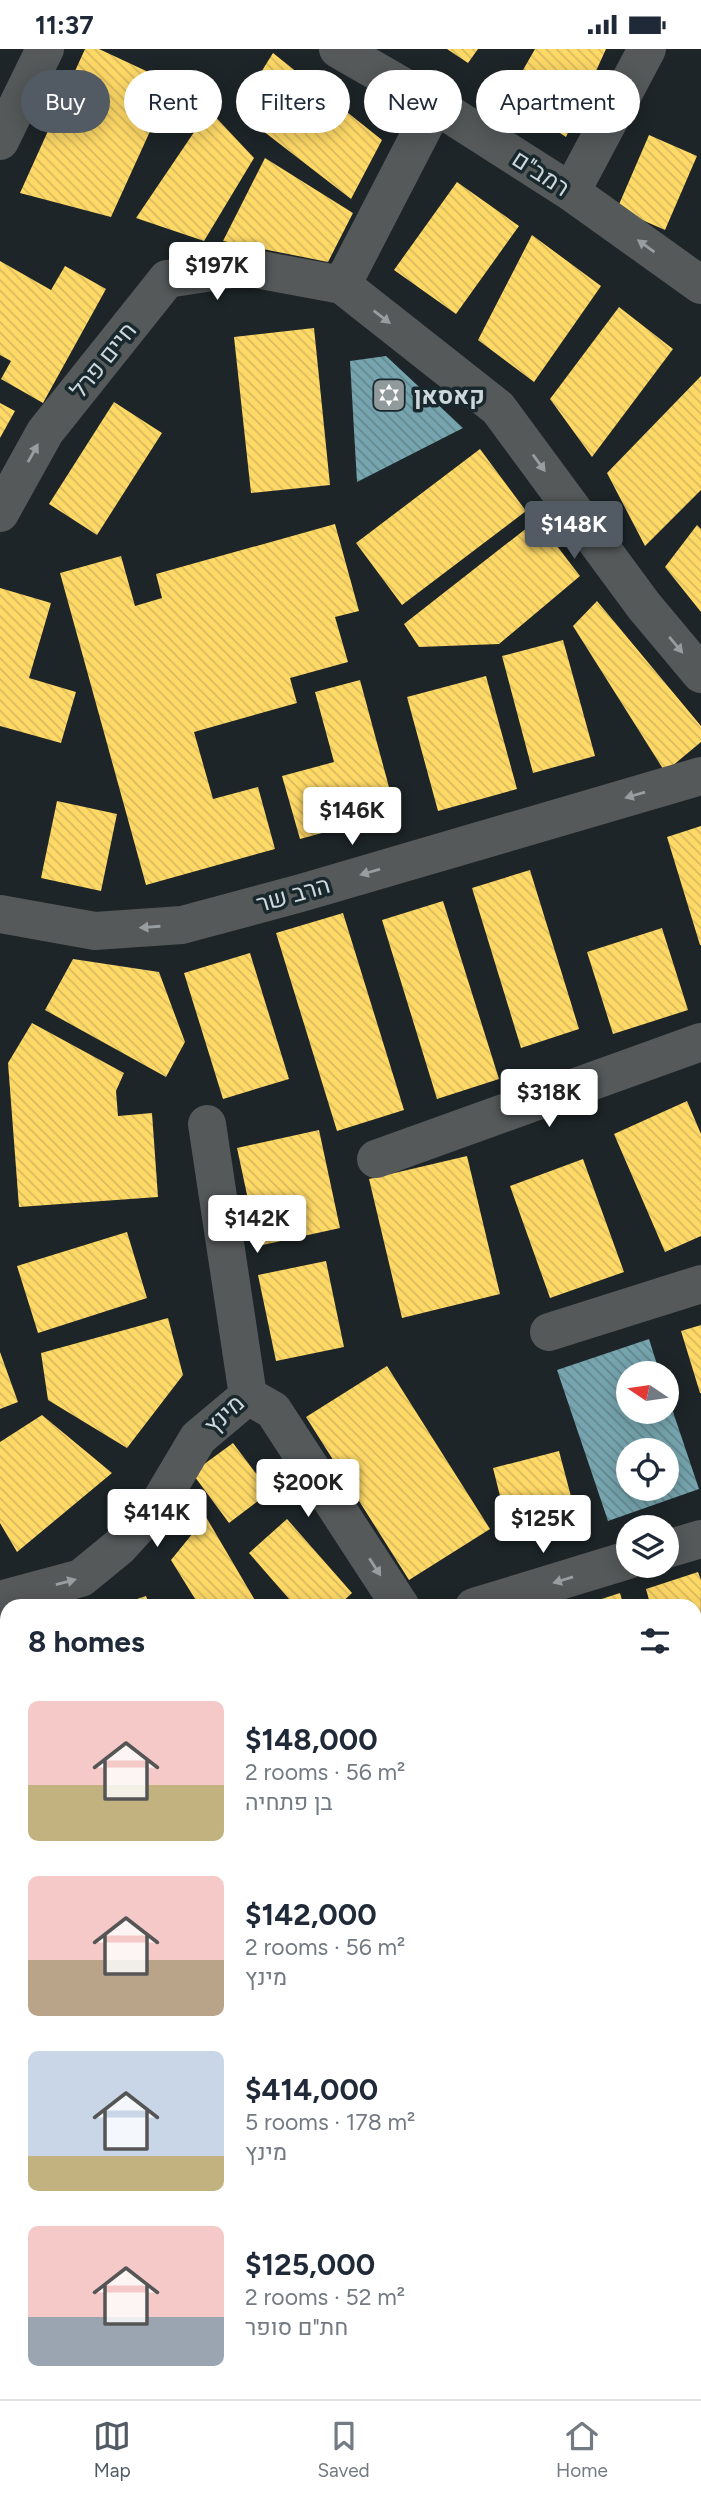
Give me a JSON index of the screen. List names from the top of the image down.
{
  "streets": {
    "street": [
      "רמב\"ם",
      "חיים פרל",
      "הרב שר",
      "מינץ"
    ]
  },
  "one_way": ["רמב\"ם", "מינץ"],
  "places": {
    "synagogue": ["קאסאן"]
  },
  "north": "left",
  "page": {
    "status": "11:37",
    "chip": [
      "Buy",
      "Rent",
      "Filters",
      "New",
      "Apartment"
    ],
    "price": [
      "$197K",
      "$148K",
      "$146K",
      "$318K",
      "$142K",
      "$200K",
      "$414K",
      "$125K"
    ],
    "heading": "8 homes",
    "list": [
      {
        "name": "$148,000",
        "note": "2 rooms · 56 m² · בן פתחיה"
      },
      {
        "name": "$142,000",
        "note": "2 rooms · 56 m² · מינץ"
      },
      {
        "name": "$414,000",
        "note": "5 rooms · 178 m² · מינץ"
      },
      {
        "name": "$125,000",
        "note": "2 rooms · 52 m² · חת\"ם סופר"
      }
    ],
    "tabs": ["Map", "Saved", "Home"]
  }
}
